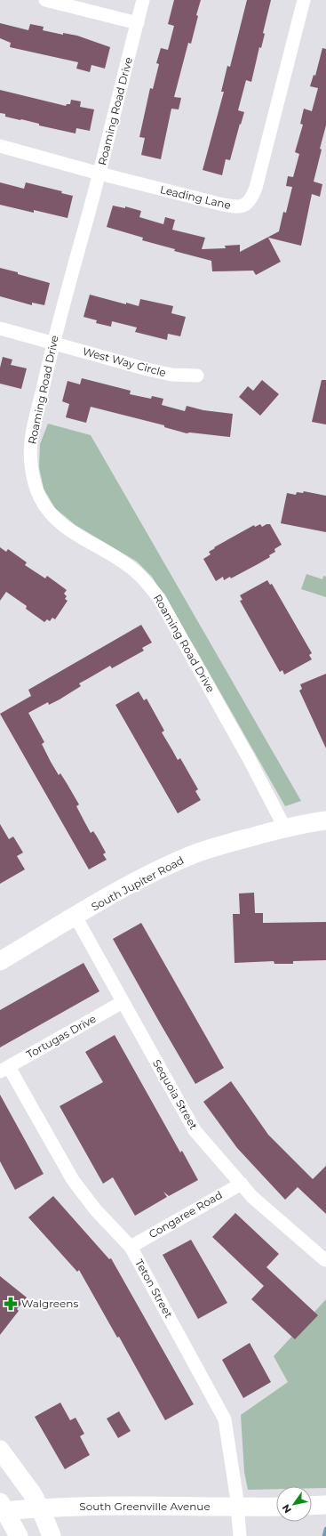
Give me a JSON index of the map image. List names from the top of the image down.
{
  "streets": {
    "main road": ["South Jupiter Road", "South Greenville Avenue"],
    "street": [
      "Roaming Road Drive",
      "Leading Lane",
      "West Way Circle",
      "Tortugas Drive",
      "Sequoia Street",
      "Congaree Road",
      "Teton Street"
    ]
  },
  "crossings": [
    ["Roaming Road Drive", "Leading Lane"],
    ["Roaming Road Drive", "West Way Circle"],
    ["Roaming Road Drive", "South Jupiter Road"],
    ["South Jupiter Road", "Sequoia Street"],
    ["Tortugas Drive", "Sequoia Street"],
    ["Tortugas Drive", "Teton Street"],
    ["Sequoia Street", "Congaree Road"],
    ["Congaree Road", "Teton Street"],
    ["Teton Street", "South Greenville Avenue"]
  ],
  "places": {
    "pharmacy": ["Walgreens"]
  },
  "north": "bottom left"
}
